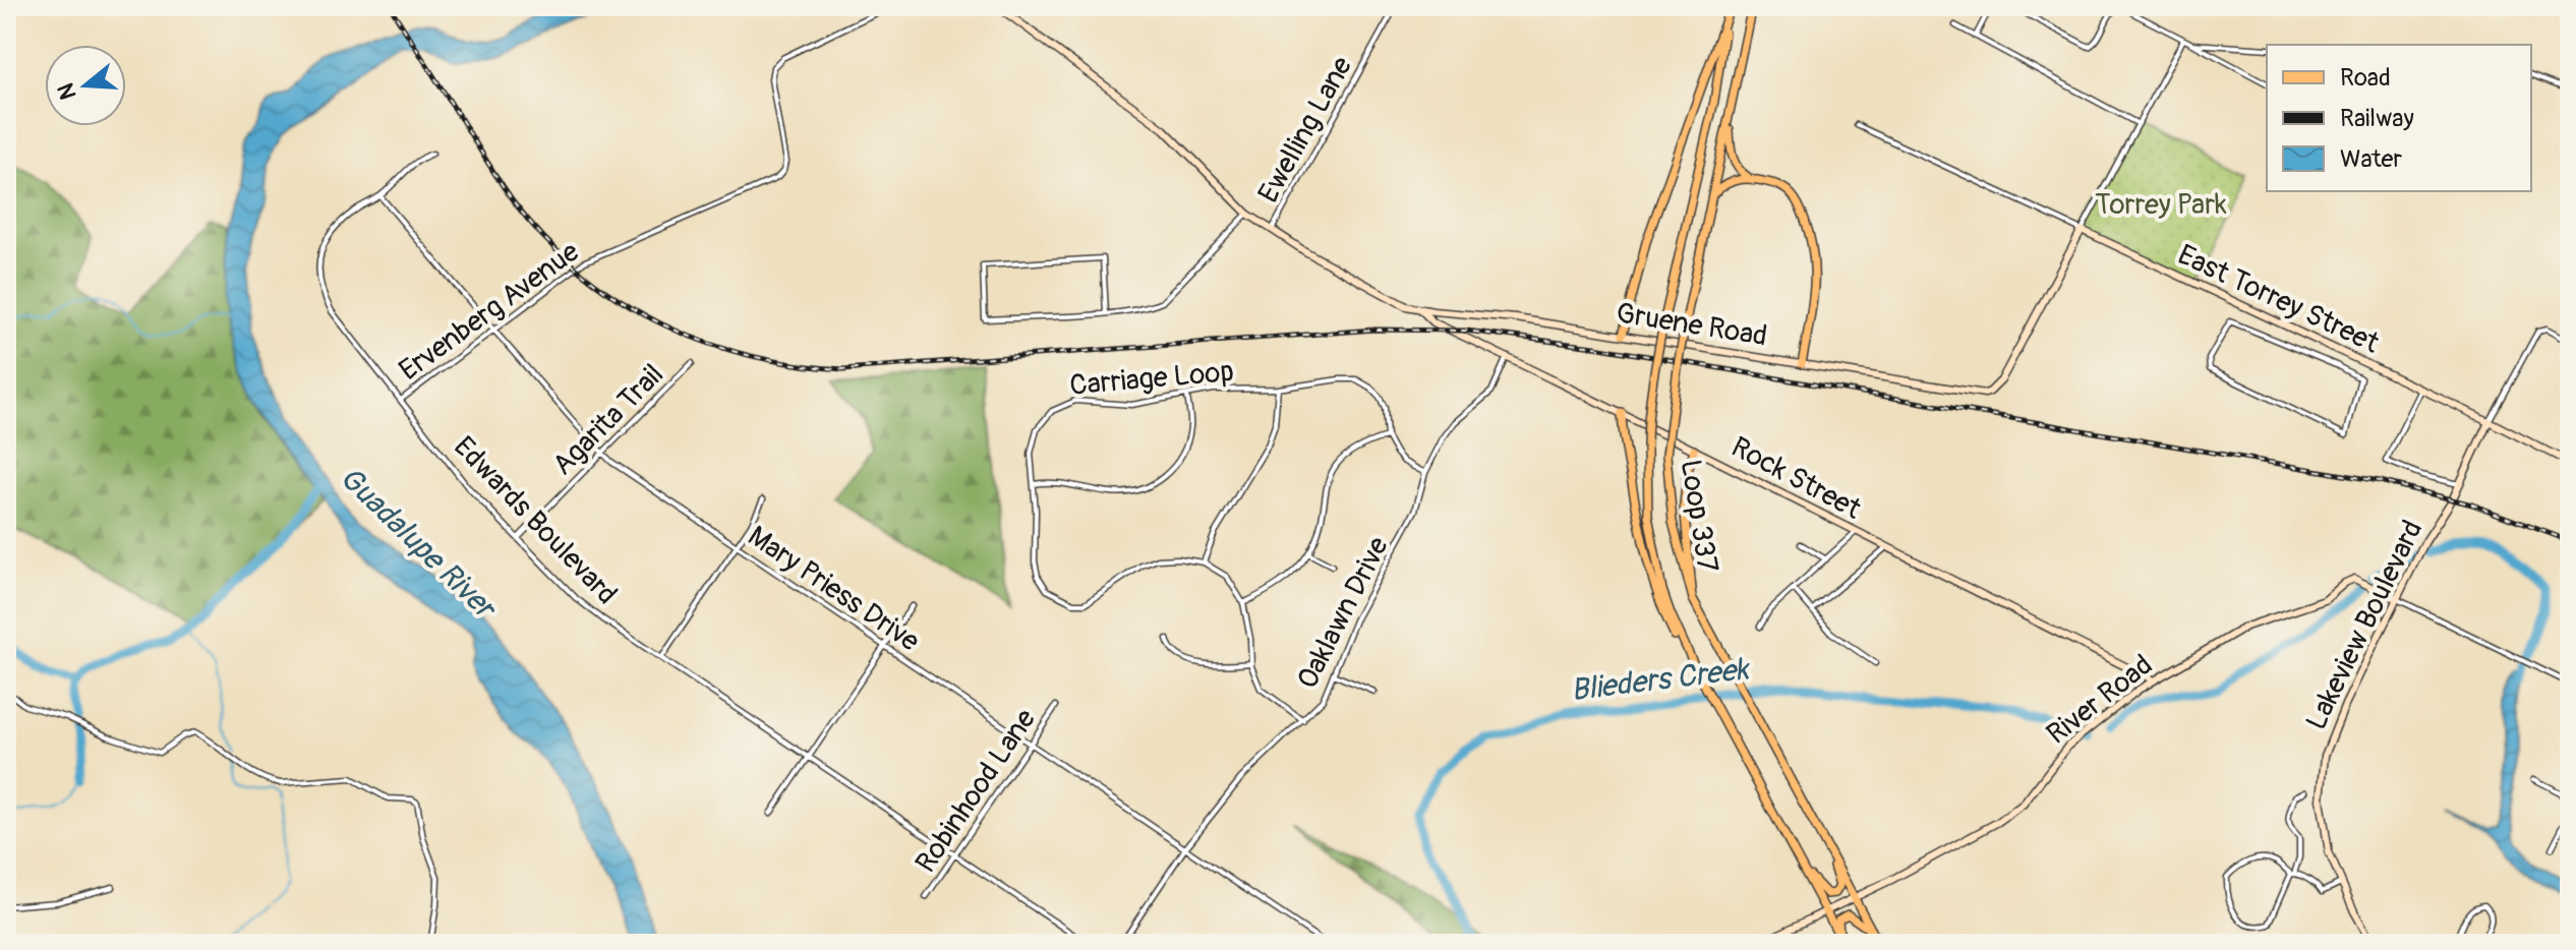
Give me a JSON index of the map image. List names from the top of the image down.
{
  "streets": {
    "main road": ["Loop 337"],
    "street": [
      "Ewelling Lane",
      "East Torrey Street",
      "Ervenberg Avenue",
      "Gruene Road",
      "Carriage Loop",
      "Agarita Trail",
      "Rock Street",
      "Edwards Boulevard",
      "Mary Priess Drive",
      "Oaklawn Drive",
      "Lakeview Boulevard",
      "River Road",
      "Robinhood Lane"
    ]
  },
  "crossings": [
    ["Ewelling Lane", "Gruene Road"],
    ["East Torrey Street", "Gruene Road"],
    ["East Torrey Street", "Lakeview Boulevard"],
    ["Ervenberg Avenue", "Edwards Boulevard"],
    ["Ervenberg Avenue", "Mary Priess Drive"],
    ["Gruene Road", "Rock Street"],
    ["Agarita Trail", "Edwards Boulevard"],
    ["Agarita Trail", "Mary Priess Drive"],
    ["Rock Street", "Oaklawn Drive"],
    ["Rock Street", "River Road"],
    ["Loop 337", "River Road"],
    ["Edwards Boulevard", "Mary Priess Drive"],
    ["Edwards Boulevard", "Robinhood Lane"],
    ["Mary Priess Drive", "Oaklawn Drive"],
    ["Mary Priess Drive", "Robinhood Lane"],
    ["Lakeview Boulevard", "River Road"]
  ],
  "water": ["Guadalupe River", "Blieders Creek"],
  "parks": ["Torrey Park"],
  "legend": ["Road", "Railway", "Water"],
  "north": "left"
}
